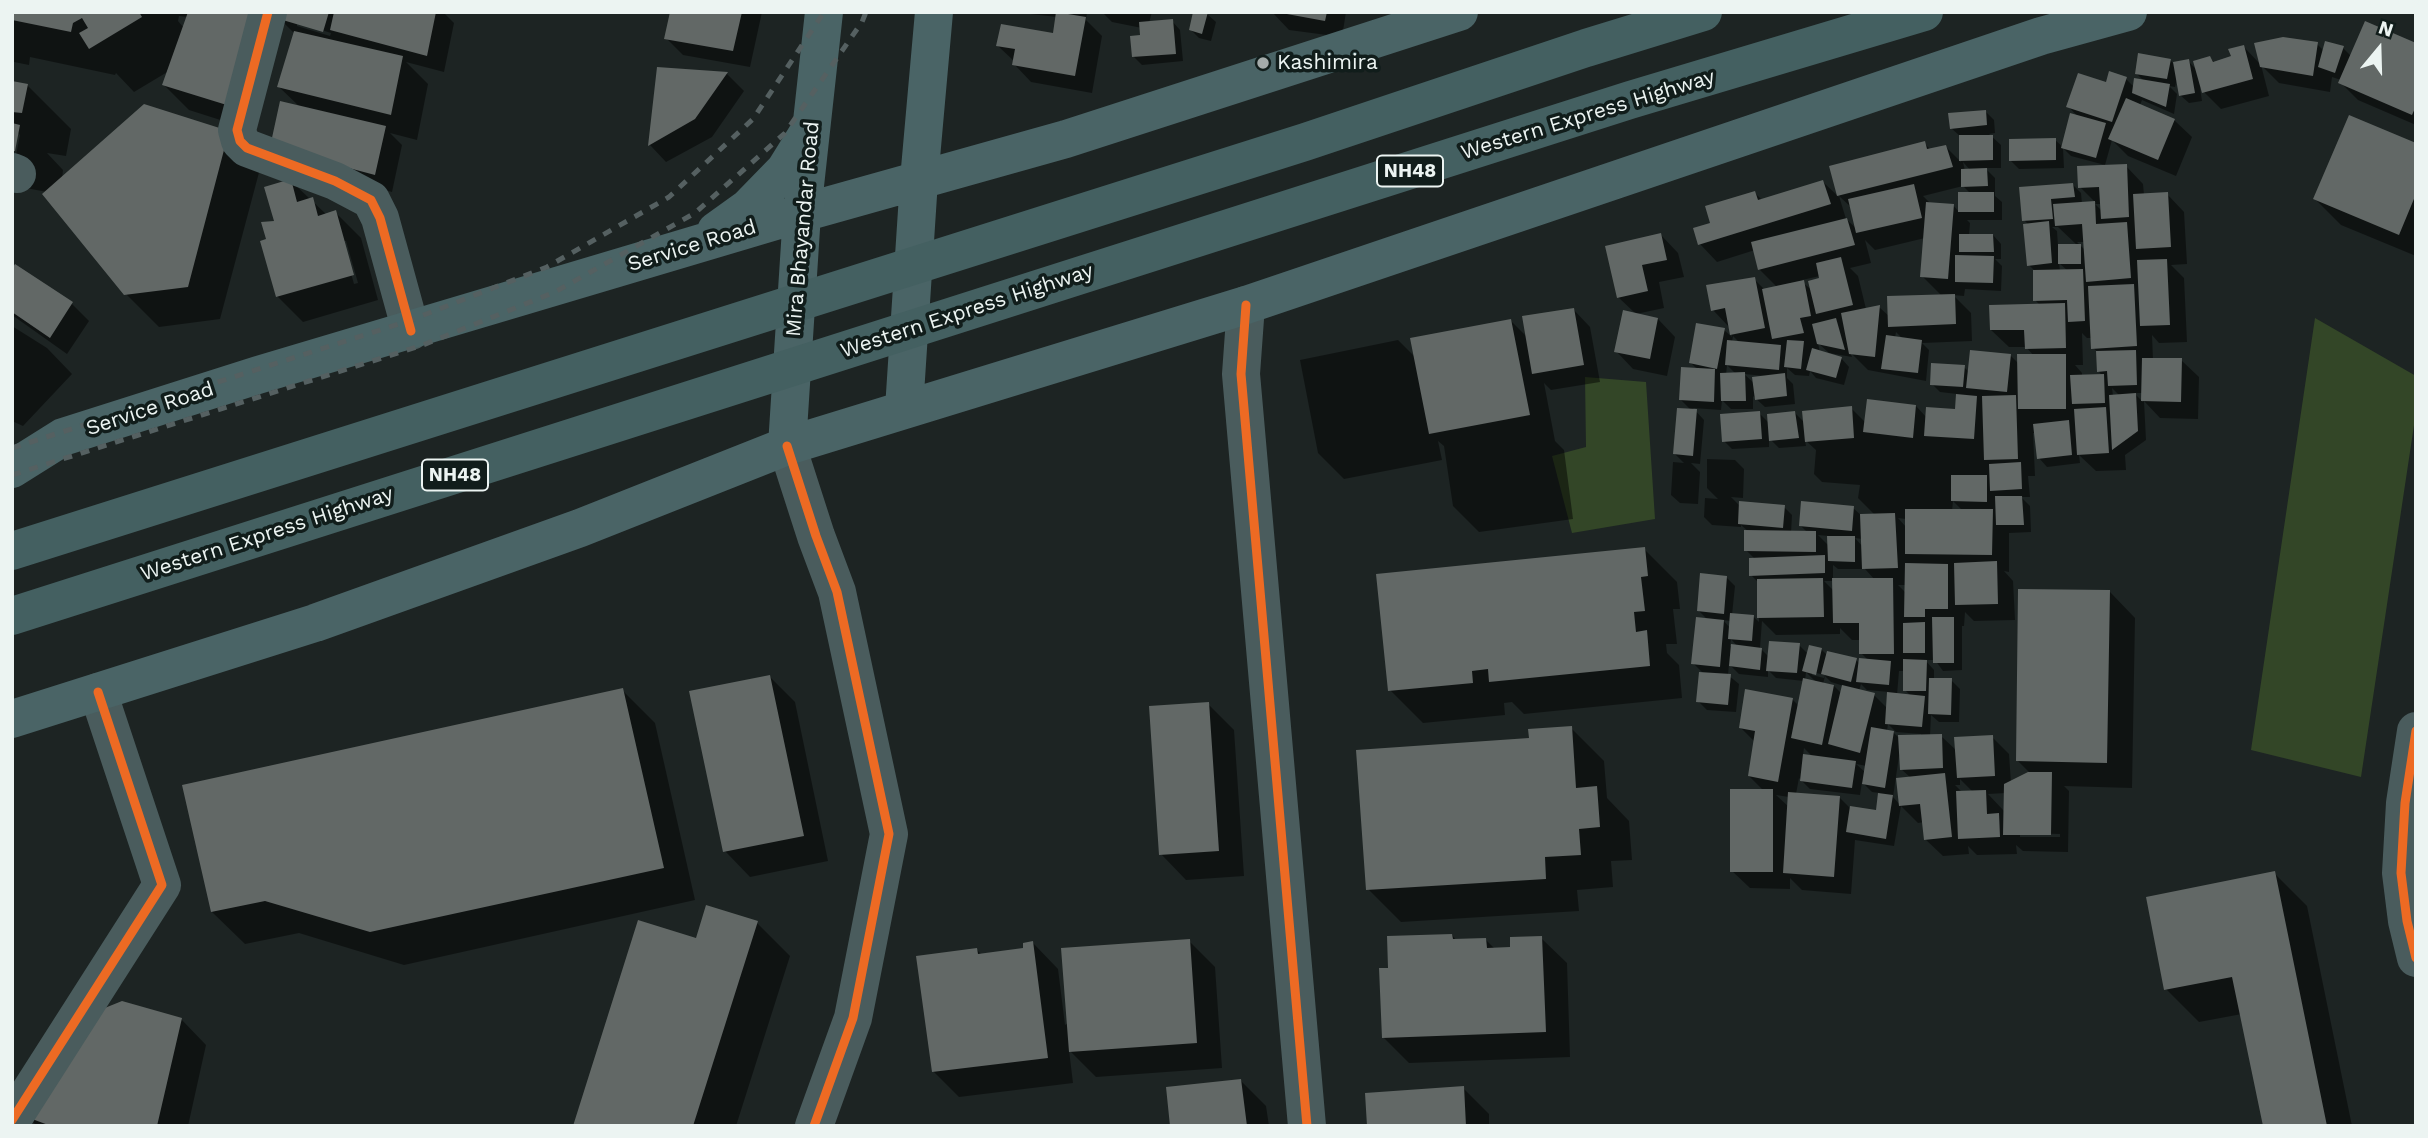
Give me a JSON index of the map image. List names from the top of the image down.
{
  "streets": {
    "highway": ["Western Express Highway", "NH48"],
    "main road": ["Mira Bhayandar Road", "Service Road"]
  },
  "crossings": [
    ["Mira Bhayandar Road", "Service Road"]
  ],
  "places": ["Kashimira"],
  "north": "top"
}
